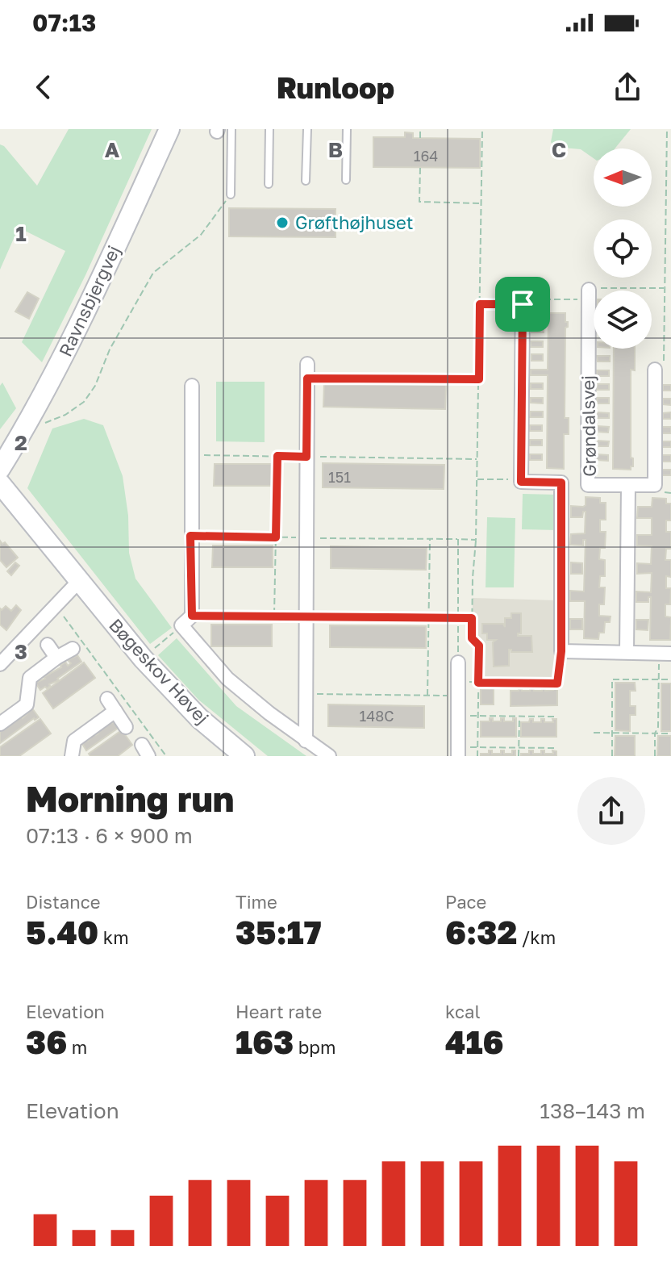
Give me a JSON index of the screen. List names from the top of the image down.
{
  "streets": {
    "street": ["Ravnsbjergvej", "Grøndalsvej", "Bøgeskov Høvej"]
  },
  "places": ["Grøfthøjhuset"],
  "house_numbers": ["164", "151", "148C"],
  "north": "left",
  "page": {
    "status": "07:13",
    "header": "Runloop",
    "heading": ["Morning run", "07:13 · 6 × 900 m"],
    "stats": [
      ["Distance", "5.40 km"],
      ["Time", "35:17"],
      ["Pace", "6:32 /km"],
      ["Elevation", "36 m"],
      ["Heart rate", "163 bpm"],
      ["kcal", "416"]
    ],
    "chart": ["Elevation", "138–143 m"]
  },
  "grid": {
    "columns": ["A", "B", "C"],
    "rows": ["1", "2", "3"]
  }
}
